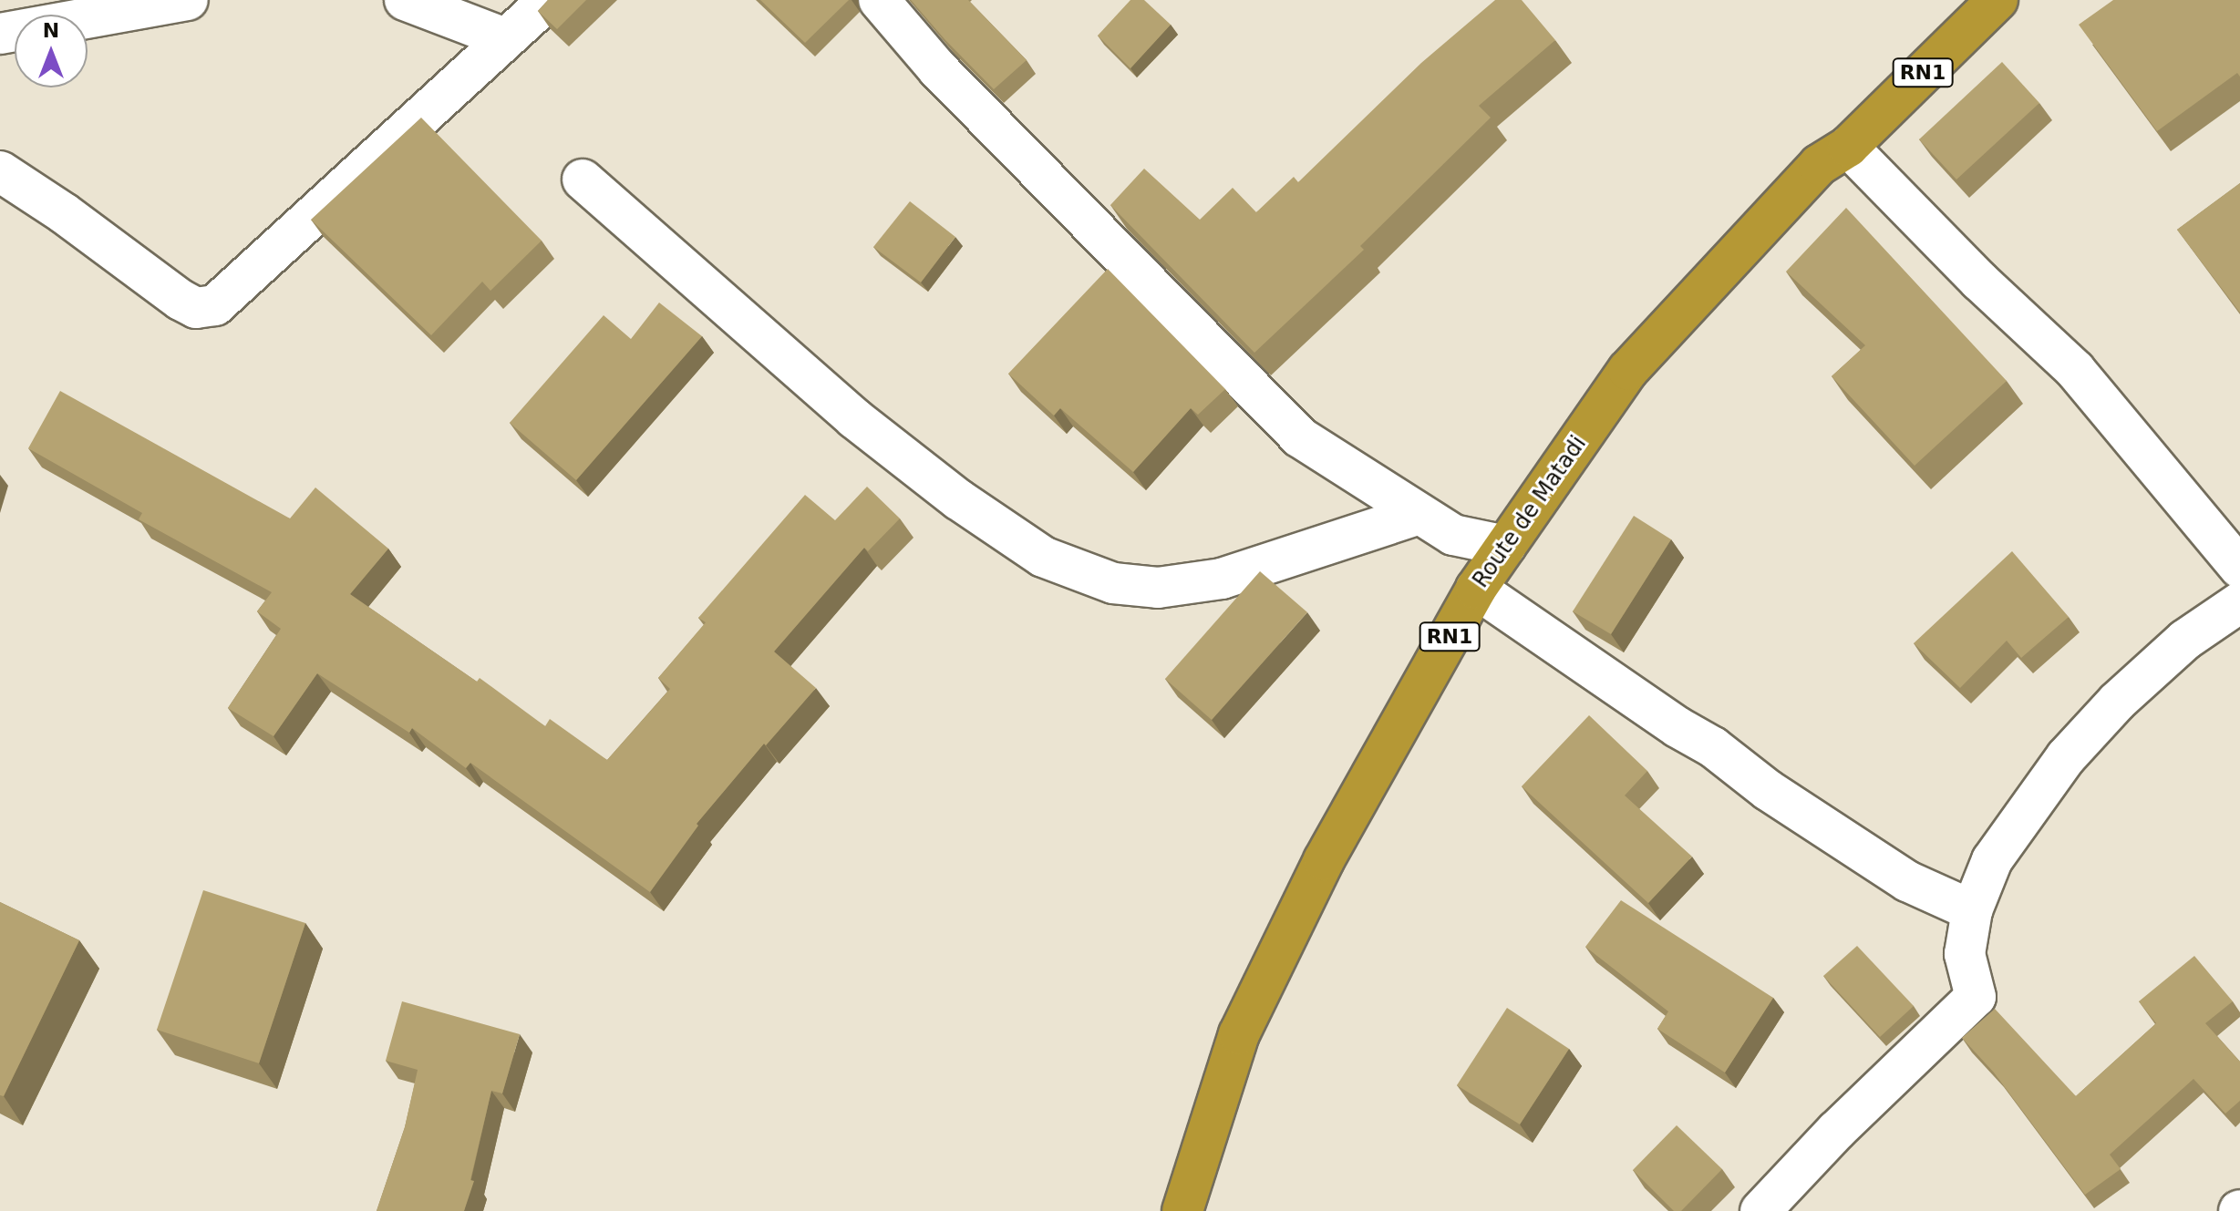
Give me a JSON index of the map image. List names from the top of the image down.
{
  "streets": {
    "highway": ["RN1", "Route de Matadi"]
  },
  "north": "top"
}
